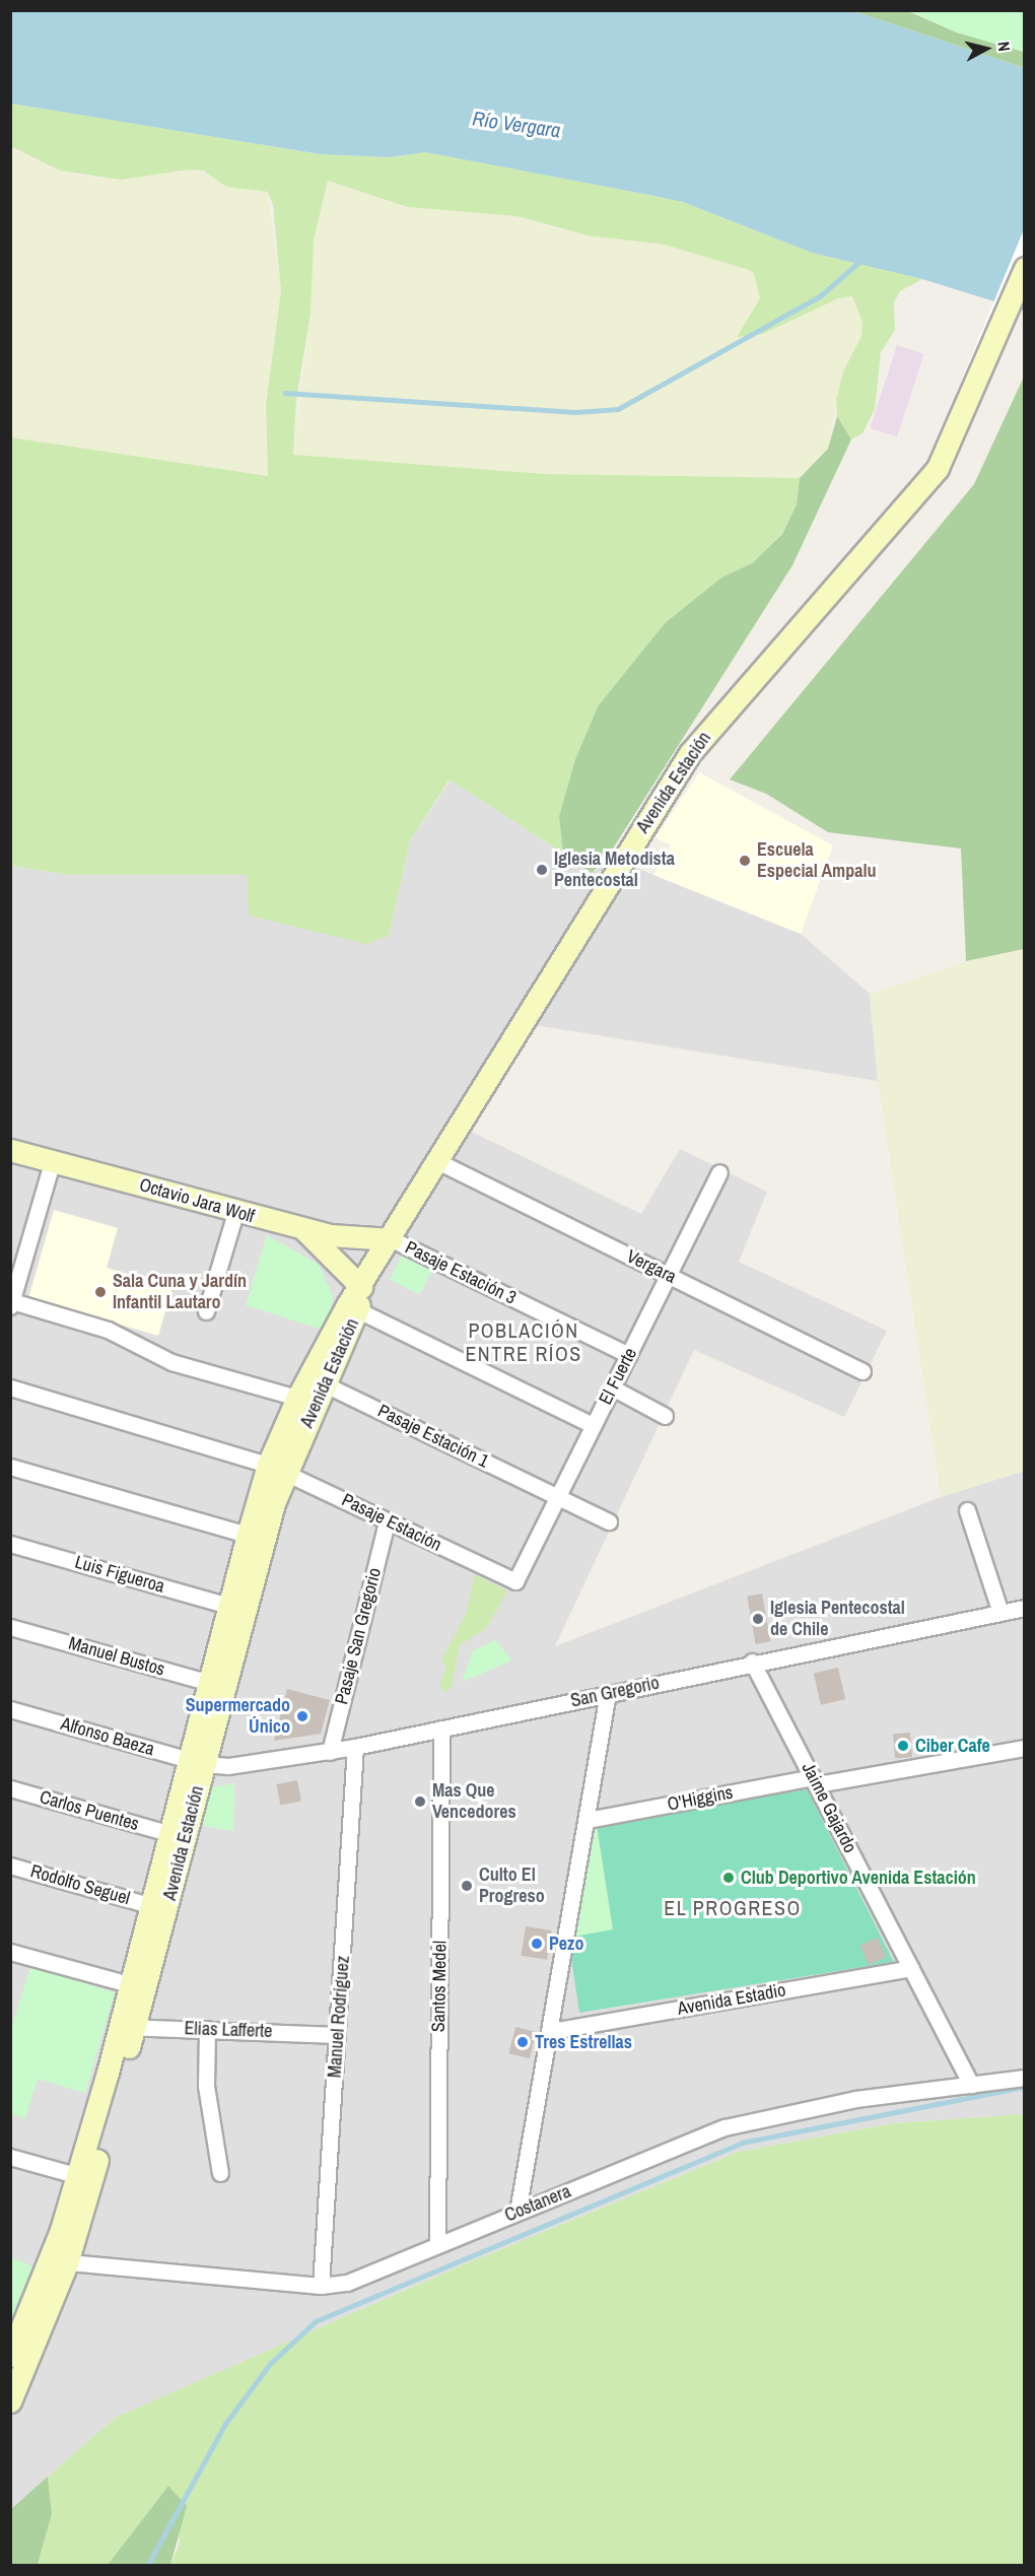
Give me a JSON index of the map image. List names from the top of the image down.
{
  "streets": {
    "street": [
      "Avenida Estación",
      "Octavio Jara Wolf",
      "Vergara",
      "Pasaje Estación 3",
      "El Fuerte",
      "Pasaje Estación 1",
      "Pasaje Estación",
      "Luis Figueroa",
      "Pasaje San Gregorio",
      "Manuel Bustos",
      "San Gregorio",
      "Alfonso Baeza",
      "O'Higgins",
      "Jaime Gajardo",
      "Carlos Puentes",
      "Rodolfo Seguel",
      "Santos Medel",
      "Avenida Estadio",
      "Manuel Rodríguez",
      "Elias Lafferte",
      "Costanera"
    ]
  },
  "crossings": [
    ["Avenida Estación", "Octavio Jara Wolf"],
    ["Avenida Estación", "Vergara"],
    ["Avenida Estación", "Pasaje Estación 3"],
    ["Avenida Estación", "Pasaje Estación 1"],
    ["Avenida Estación", "Pasaje Estación"],
    ["Avenida Estación", "Luis Figueroa"],
    ["Avenida Estación", "Manuel Bustos"],
    ["Avenida Estación", "San Gregorio"],
    ["Avenida Estación", "Alfonso Baeza"],
    ["Avenida Estación", "Carlos Puentes"],
    ["Avenida Estación", "Rodolfo Seguel"],
    ["Avenida Estación", "Elias Lafferte"],
    ["Avenida Estación", "Costanera"],
    ["Octavio Jara Wolf", "Pasaje Estación 3"],
    ["Vergara", "El Fuerte"],
    ["Pasaje Estación 3", "El Fuerte"],
    ["El Fuerte", "Pasaje Estación 1"],
    ["El Fuerte", "Pasaje Estación"],
    ["Pasaje Estación", "Pasaje San Gregorio"],
    ["Pasaje San Gregorio", "San Gregorio"],
    ["San Gregorio", "Alfonso Baeza"],
    ["San Gregorio", "Jaime Gajardo"],
    ["San Gregorio", "Santos Medel"],
    ["San Gregorio", "Manuel Rodríguez"],
    ["O'Higgins", "Jaime Gajardo"],
    ["Jaime Gajardo", "Avenida Estadio"],
    ["Jaime Gajardo", "Costanera"],
    ["Santos Medel", "Costanera"],
    ["Manuel Rodríguez", "Elias Lafferte"],
    ["Manuel Rodríguez", "Costanera"]
  ],
  "districts": ["POBLACIÓN ENTRE RÍOS", "EL PROGRESO"],
  "water": ["Río Vergara"],
  "places": [
    "Escuela Especial Ampalu",
    "Iglesia Metodista Pentecostal",
    "Sala Cuna y Jardín Infantil Lautaro",
    "Iglesia Pentecostal de Chile",
    "Supermercado Único",
    "Ciber Cafe",
    "Mas Que Vencedores",
    "Club Deportivo Avenida Estación",
    "Culto El Progreso",
    "Pezo",
    "Tres Estrellas"
  ],
  "north": "right"
}
